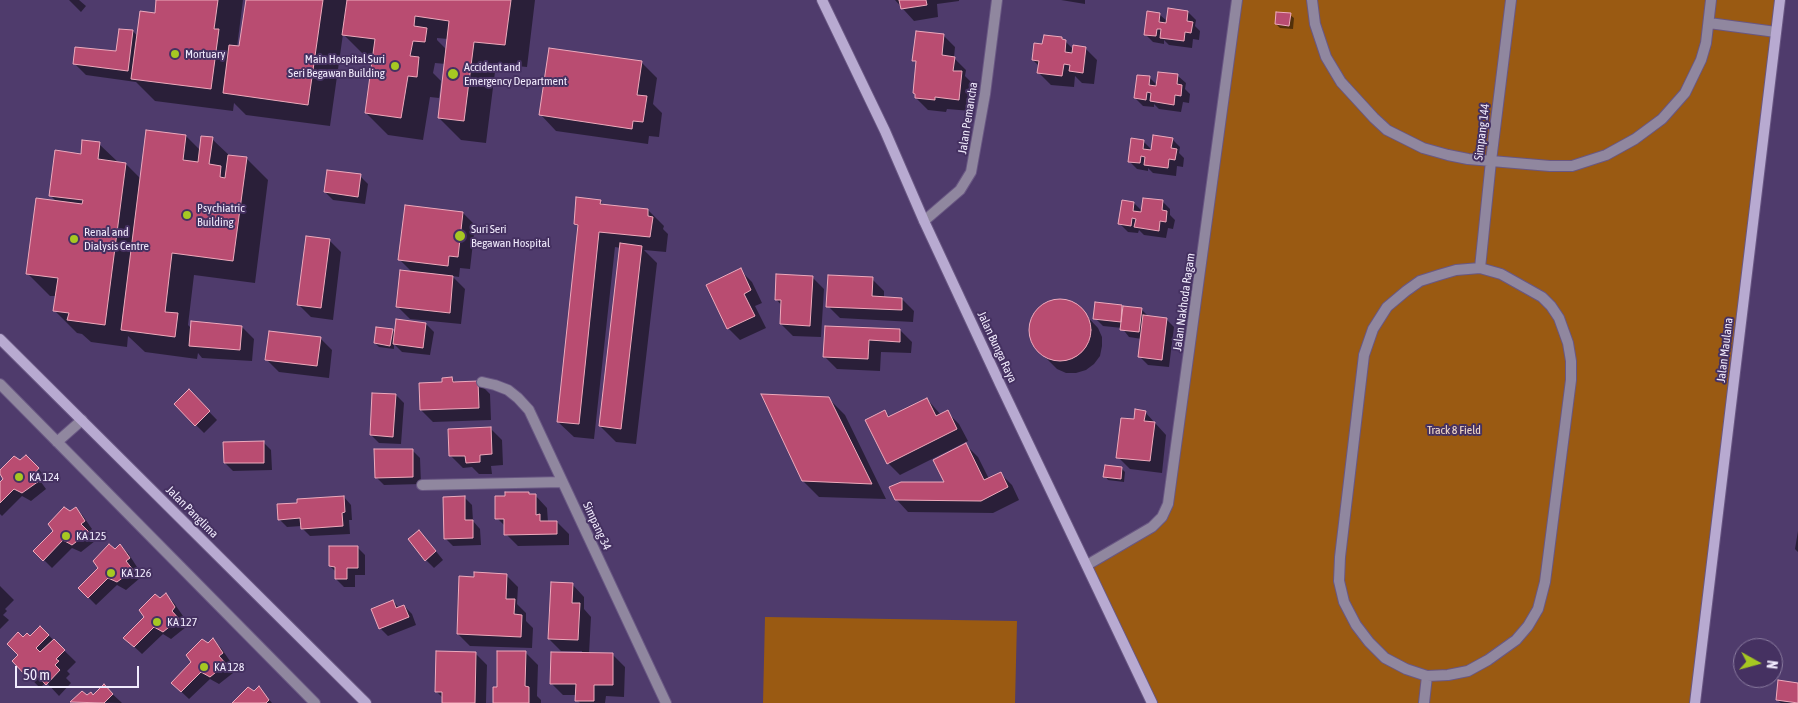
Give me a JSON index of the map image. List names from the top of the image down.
{
  "streets": {
    "main road": ["Jalan Bunga Raya", "Jalan Maulana", "Jalan Panglima"],
    "street": [
      "Jalan Pemancha",
      "Simpang 144",
      "Jalan Nakhoda Ragam",
      "Simpang 34"
    ]
  },
  "crossings": [
    ["Jalan Pemancha", "Jalan Bunga Raya"],
    ["Jalan Nakhoda Ragam", "Jalan Bunga Raya"]
  ],
  "parks": ["Track 8 Field"],
  "places": [
    "Mortuary",
    "Main Hospital Suri Seri Begawan Building",
    "Accident and Emergency Department",
    "Psychiatric Building",
    "Suri Seri Begawan Hospital",
    "Renal and Dialysis Centre",
    "KA 124",
    "KA 125",
    "KA 126",
    "KA 127",
    "KA 128"
  ],
  "scale_bar": "50 m",
  "north": "right"
}
